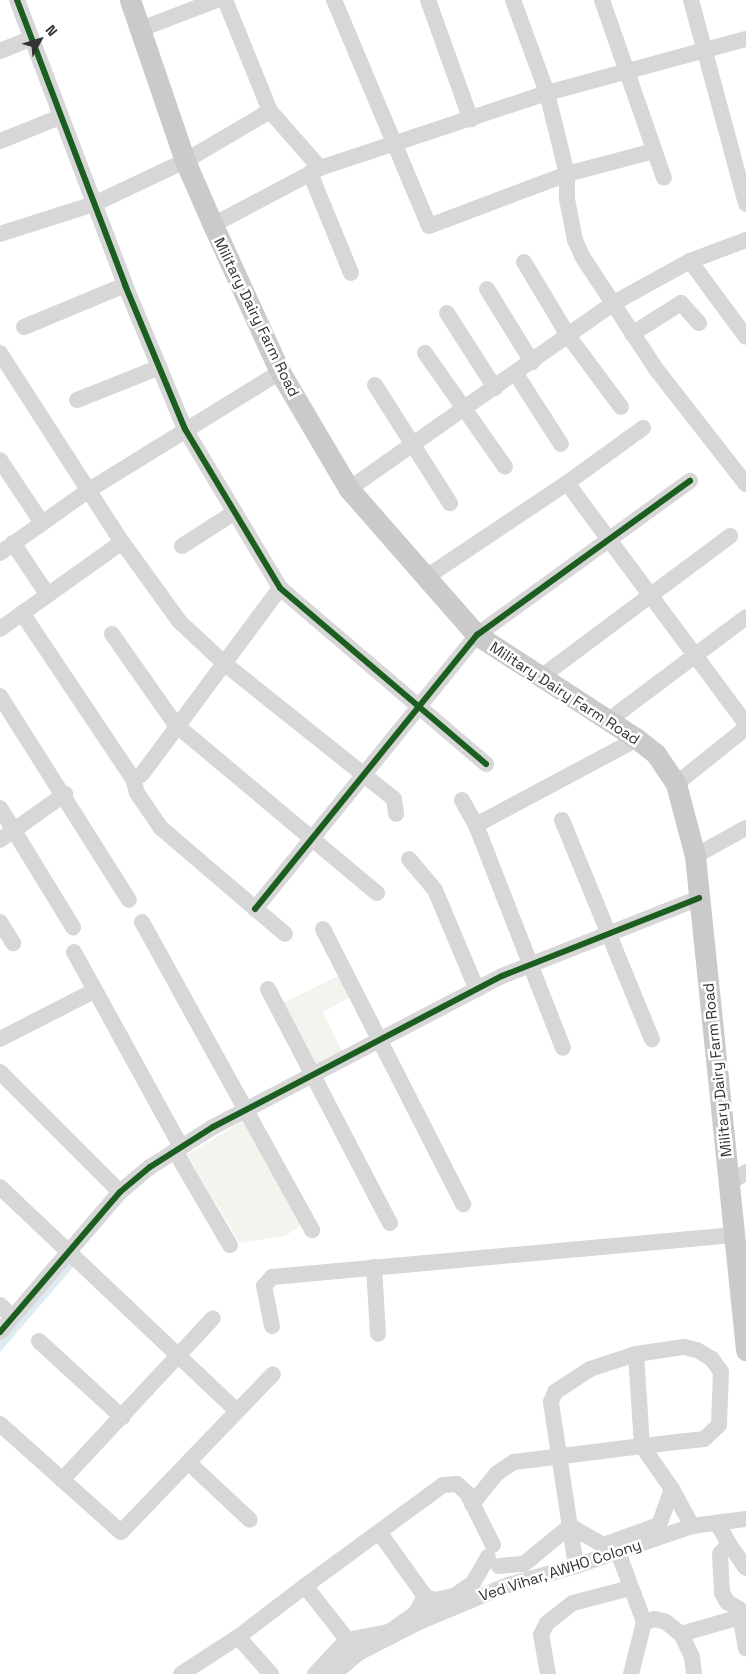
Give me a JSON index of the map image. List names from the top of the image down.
{
  "streets": {
    "main road": ["Military Dairy Farm Road"],
    "street": ["Ved Vihar, AWHO Colony"]
  },
  "north": "top right"
}
